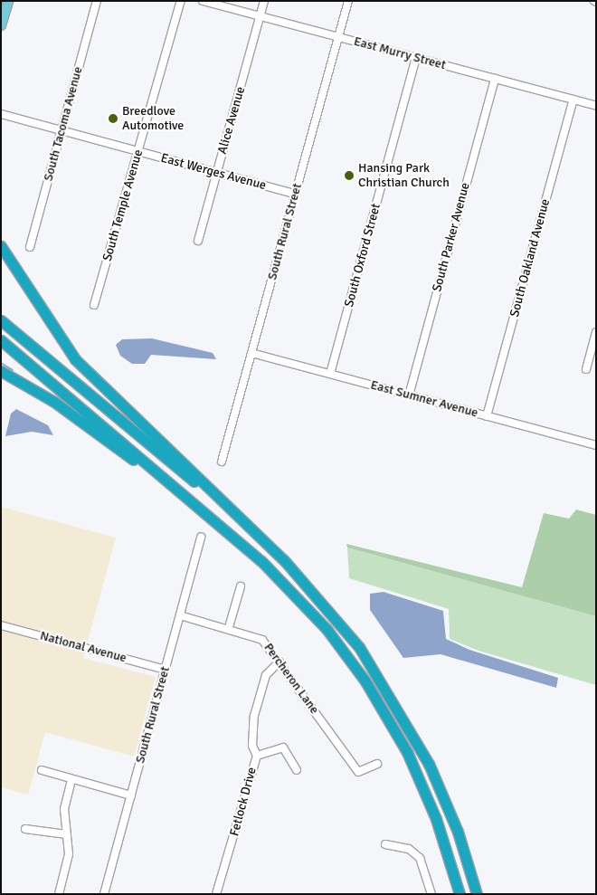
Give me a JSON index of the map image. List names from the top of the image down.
{
  "streets": {
    "street": [
      "East Murry Street",
      "Alice Avenue",
      "South Tacoma Avenue",
      "East Werges Avenue",
      "South Temple Avenue",
      "South Rural Street",
      "South Parker Avenue",
      "South Oxford Street",
      "South Oakland Avenue",
      "East Sumner Avenue",
      "National Avenue",
      "Percheron Lane",
      "Fetlock Drive"
    ]
  },
  "crossings": [
    ["East Murry Street", "Alice Avenue"],
    ["East Murry Street", "South Rural Street"],
    ["East Murry Street", "South Parker Avenue"],
    ["East Murry Street", "South Oxford Street"],
    ["East Murry Street", "South Oakland Avenue"],
    ["Alice Avenue", "East Werges Avenue"],
    ["South Tacoma Avenue", "East Werges Avenue"],
    ["East Werges Avenue", "South Temple Avenue"],
    ["East Werges Avenue", "South Rural Street"],
    ["South Rural Street", "East Sumner Avenue"],
    ["South Rural Street", "National Avenue"],
    ["South Rural Street", "Percheron Lane"],
    ["South Parker Avenue", "East Sumner Avenue"],
    ["South Oxford Street", "East Sumner Avenue"],
    ["South Oakland Avenue", "East Sumner Avenue"],
    ["Percheron Lane", "Fetlock Drive"]
  ],
  "places": ["Breedlove Automotive", "Hansing Park Christian Church"]
}
